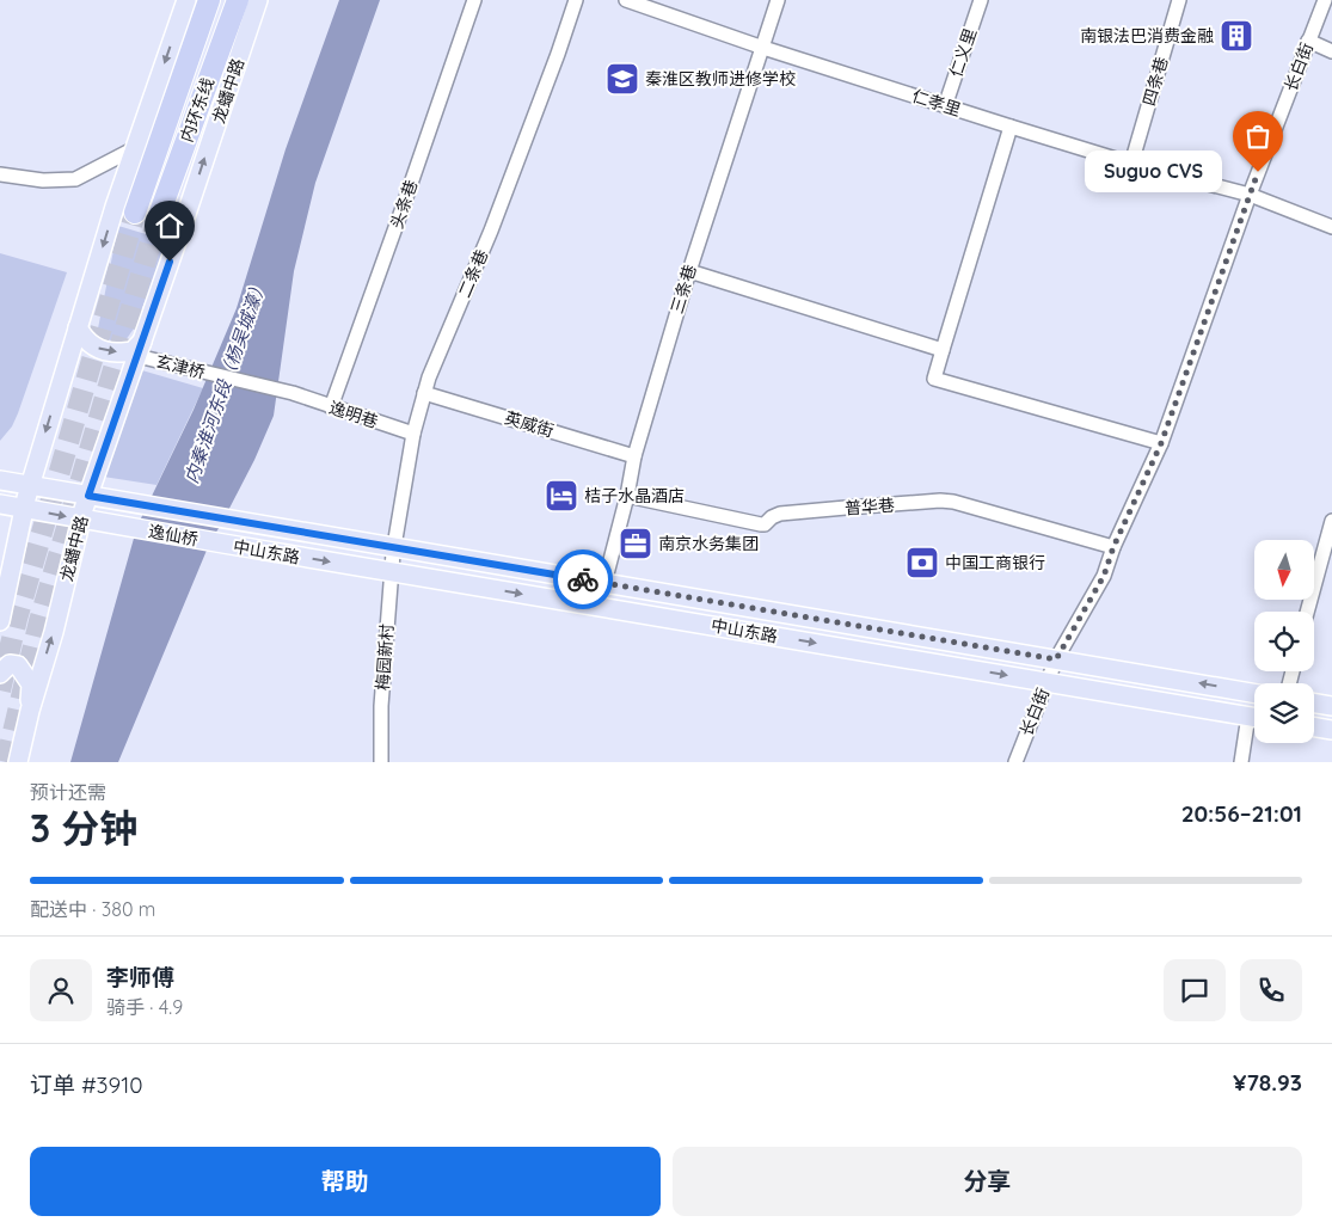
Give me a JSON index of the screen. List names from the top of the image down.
{
  "streets": {
    "highway": ["内环东线"],
    "main road": ["龙蟠中路", "逸仙桥", "中山东路"],
    "street": [
      "仁义里",
      "长白街",
      "四条巷",
      "仁孝里",
      "头条巷",
      "二条巷",
      "三条巷",
      "玄津桥",
      "逸明巷",
      "英威街",
      "普华巷",
      "梅园新村"
    ]
  },
  "crossings": [
    ["仁义里", "仁孝里"],
    ["长白街", "仁孝里"],
    ["长白街", "普华巷"],
    ["长白街", "中山东路"],
    ["四条巷", "仁孝里"],
    ["龙蟠中路", "玄津桥"],
    ["龙蟠中路", "逸仙桥"],
    ["仁孝里", "三条巷"],
    ["头条巷", "逸明巷"],
    ["二条巷", "逸明巷"],
    ["二条巷", "英威街"],
    ["二条巷", "中山东路"],
    ["二条巷", "梅园新村"],
    ["三条巷", "英威街"],
    ["三条巷", "普华巷"],
    ["三条巷", "中山东路"],
    ["玄津桥", "逸明巷"],
    ["逸仙桥", "中山东路"],
    ["中山东路", "梅园新村"]
  ],
  "water": ["内秦淮河东段（杨吴城濠）"],
  "places": {
    "building": ["南银法巴消费金融"],
    "school or university": ["秦淮区教师进修学校"],
    "other": ["Suguo CVS"],
    "hotel": ["桔子水晶酒店"],
    "office": ["南京水务集团"],
    "bank": ["中国工商银行"]
  },
  "north": "bottom",
  "page": {
    "bubble": "Suguo CVS",
    "heading": ["3 分钟", "预计还需", "20:56–21:01"],
    "panel": [
      "李师傅",
      "骑手 · 4.9",
      "订单 #3910",
      "¥78.93"
    ],
    "bar": "配送中 · 380 m",
    "buttons": ["帮助", "分享"]
  }
}
